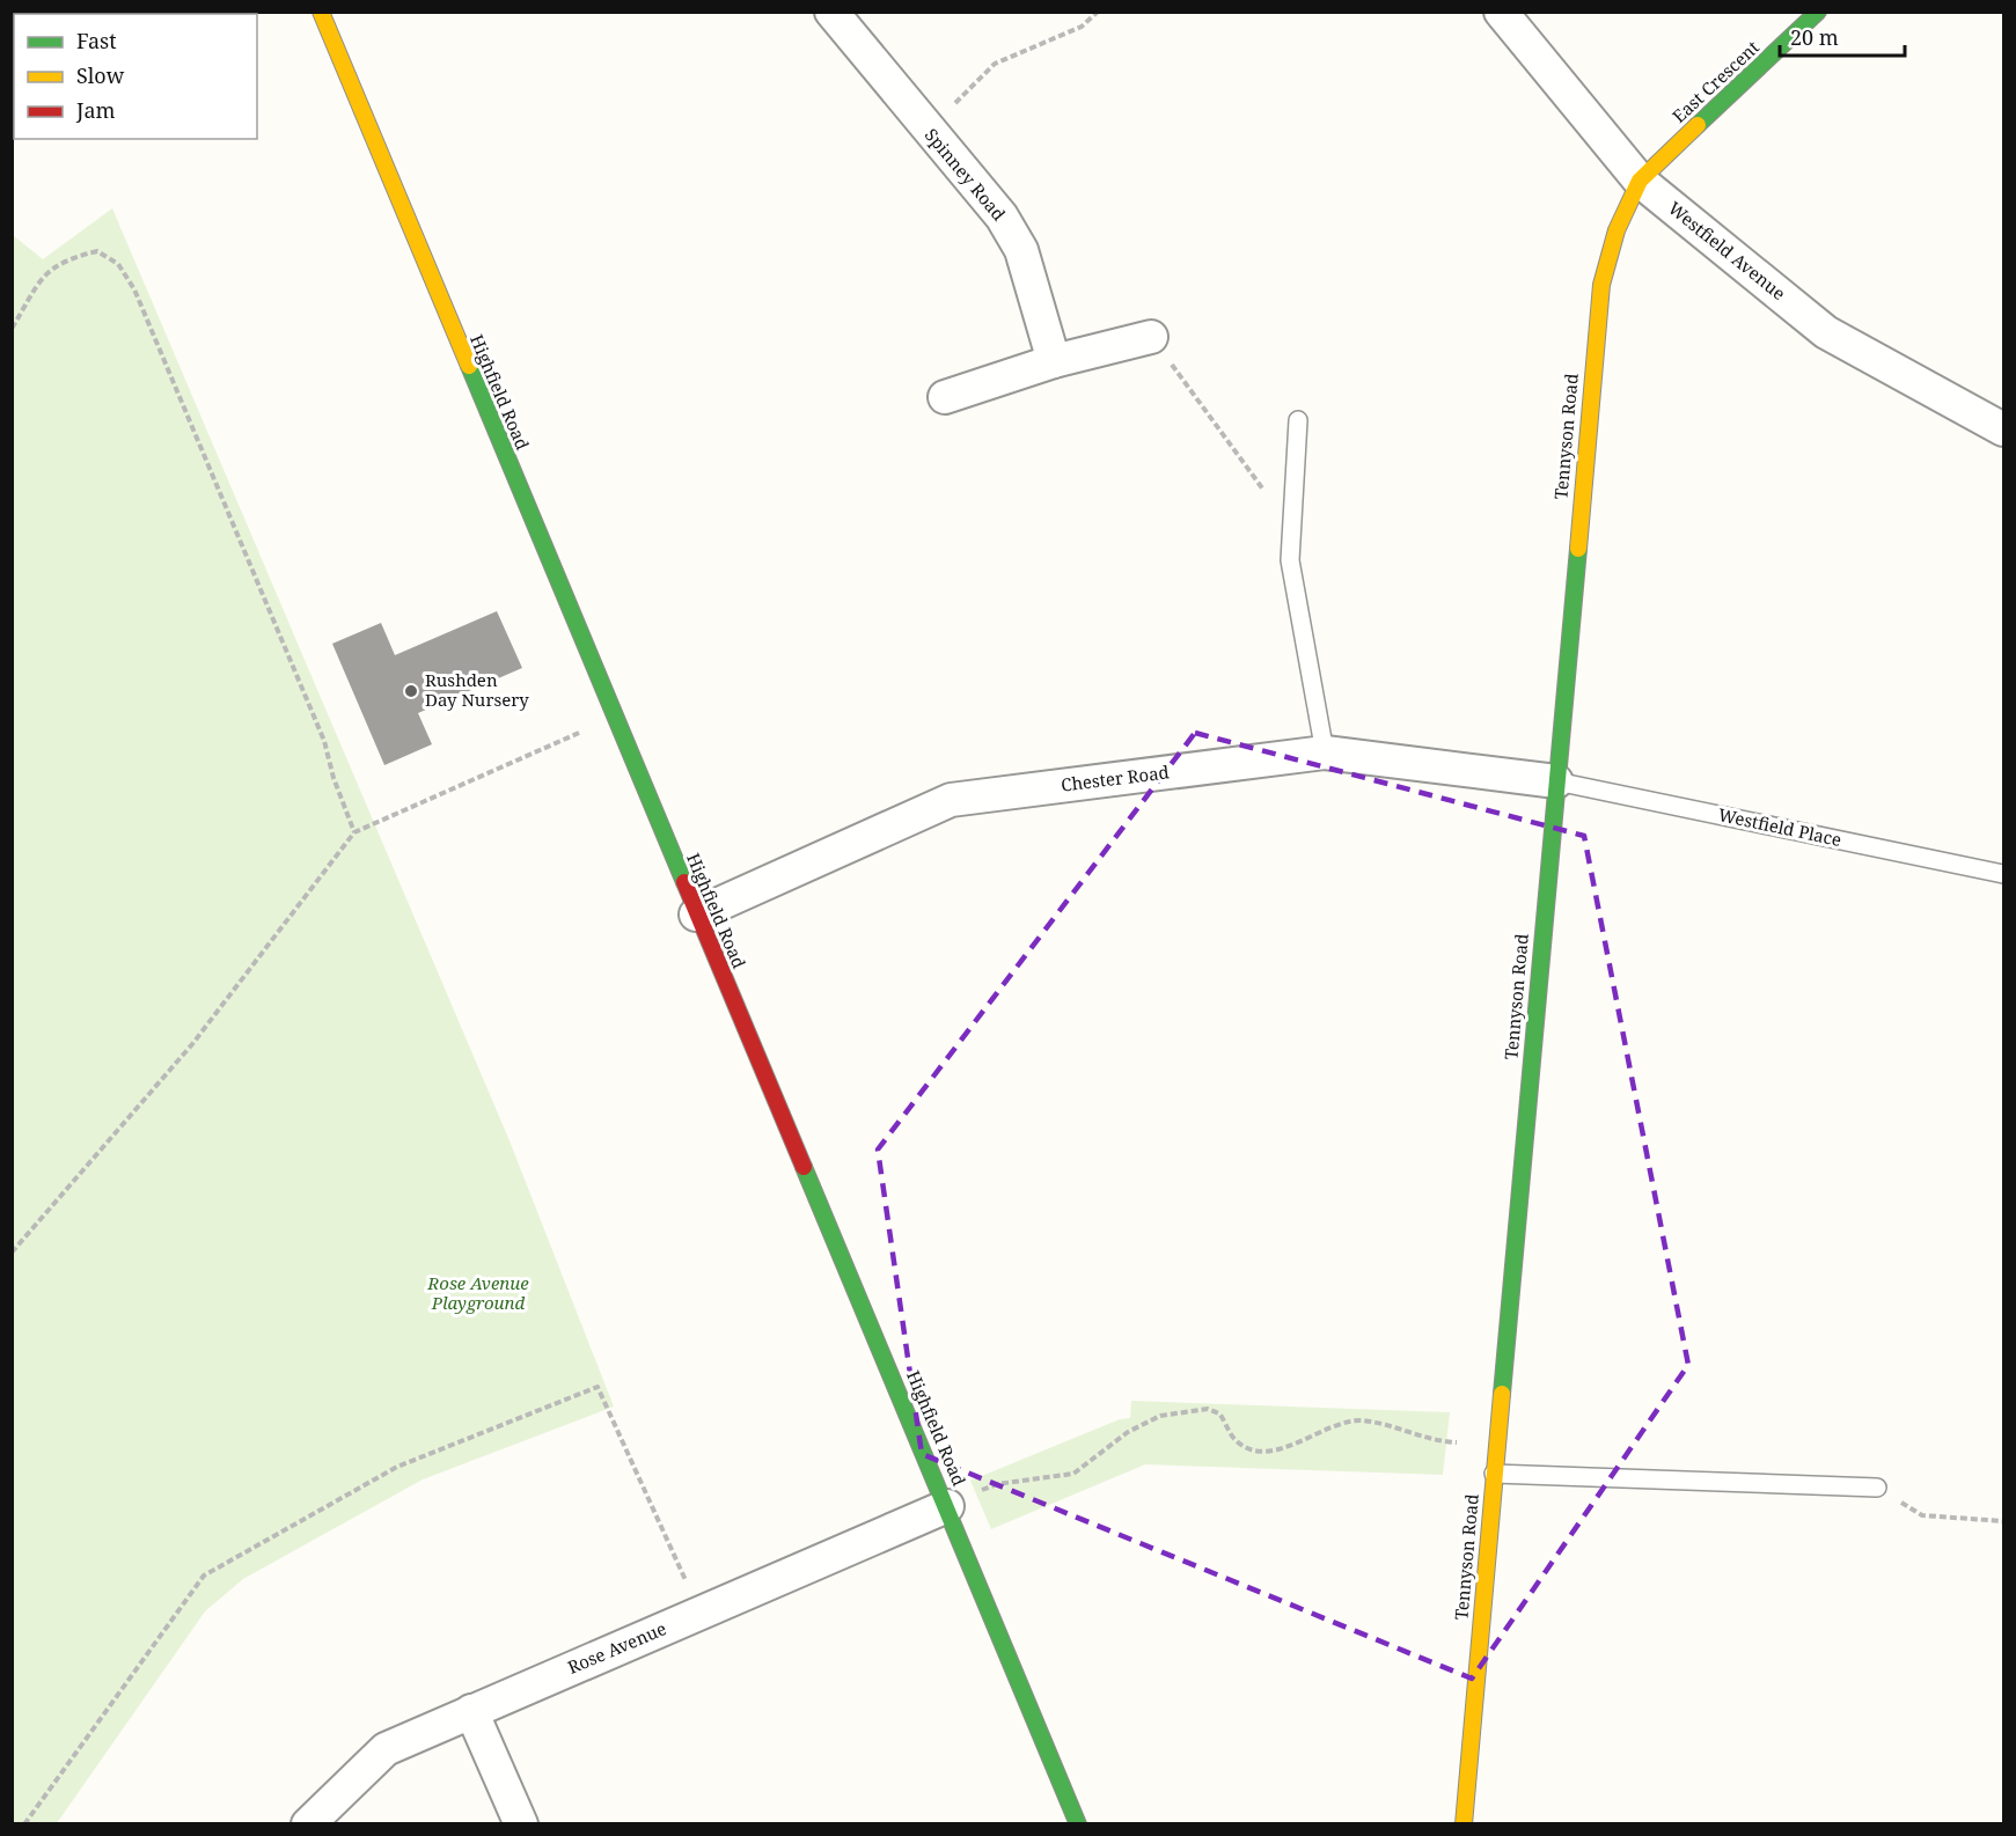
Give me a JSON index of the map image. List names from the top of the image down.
{
  "streets": {
    "street": [
      "East Crescent",
      "Spinney Road",
      "Westfield Avenue",
      "Highfield Road",
      "Tennyson Road",
      "Chester Road",
      "Rose Avenue"
    ],
    "lane": ["Westfield Place"]
  },
  "crossings": [
    ["East Crescent", "Westfield Avenue"],
    ["East Crescent", "Tennyson Road"],
    ["Westfield Avenue", "Tennyson Road"],
    ["Highfield Road", "Chester Road"],
    ["Highfield Road", "Rose Avenue"],
    ["Tennyson Road", "Chester Road"],
    ["Tennyson Road", "Westfield Place"],
    ["Chester Road", "Westfield Place"]
  ],
  "parks": ["Rose Avenue Playground"],
  "places": ["Rushden Day Nursery"],
  "legend": ["Fast", "Slow", "Jam"],
  "scale_bar": "20 m"
}
